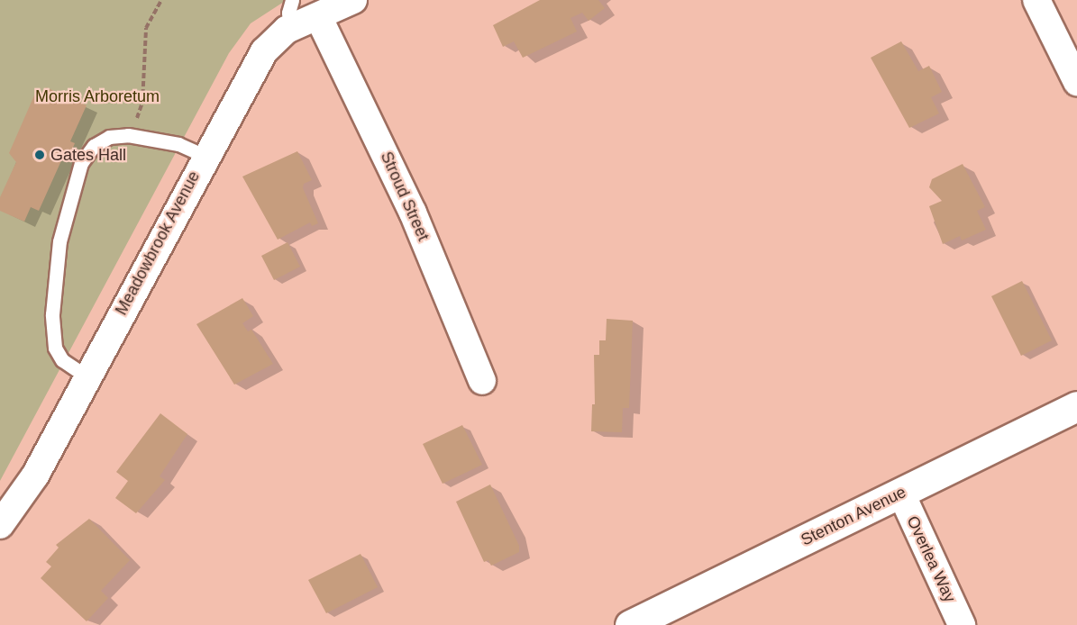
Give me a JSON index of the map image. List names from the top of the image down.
{
  "streets": {
    "street": [
      "Stroud Street",
      "Meadowbrook Avenue",
      "Stenton Avenue",
      "Overlea Way"
    ]
  },
  "crossings": [
    ["Stroud Street", "Meadowbrook Avenue"],
    ["Stenton Avenue", "Overlea Way"]
  ],
  "parks": ["Morris Arboretum"],
  "places": ["Gates Hall"]
}
